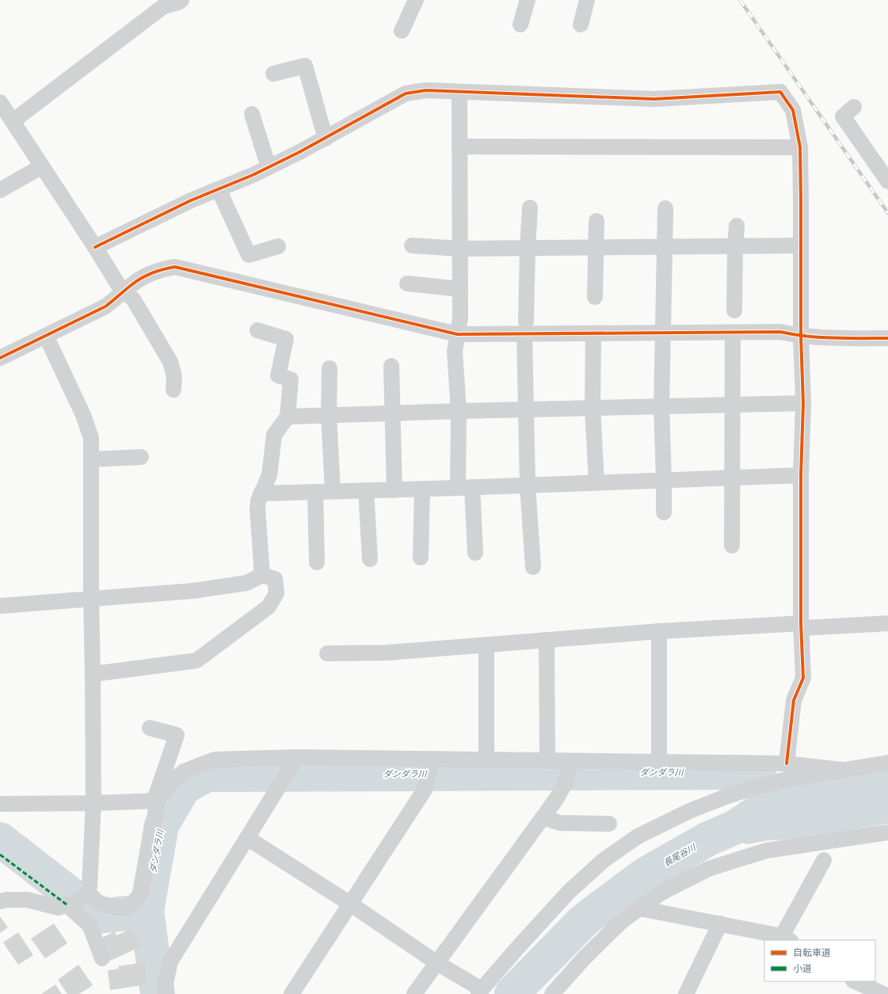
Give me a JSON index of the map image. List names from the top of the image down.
{
  "water": ["ダンダラ川", "長尾谷川"],
  "legend": ["自転車道", "小道"]
}
